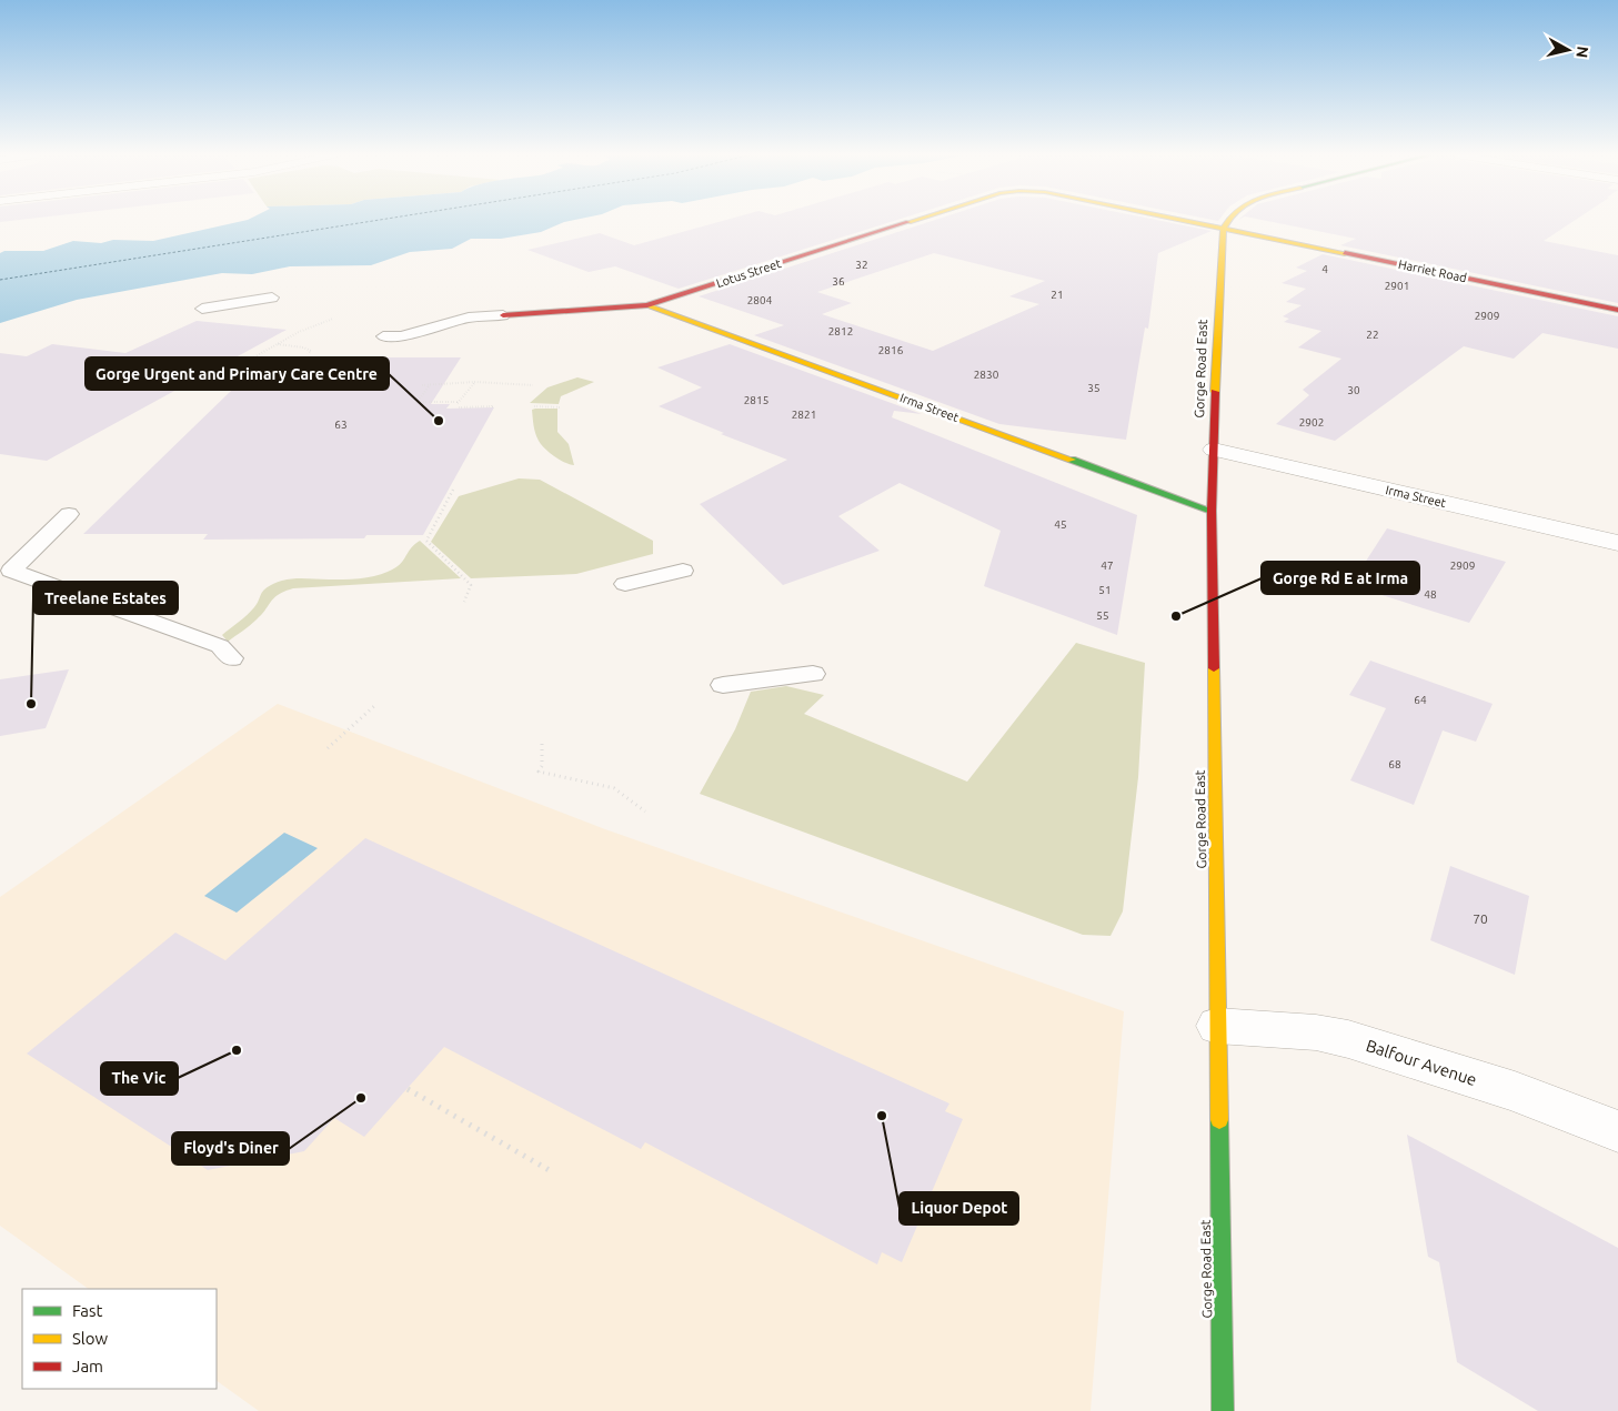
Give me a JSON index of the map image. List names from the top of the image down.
{
  "streets": {
    "main road": [
      "Harriet Road",
      "Lotus Street",
      "Gorge Road East",
      "Irma Street"
    ],
    "street": ["Balfour Avenue"]
  },
  "crossings": [
    ["Harriet Road", "Gorge Road East"],
    ["Lotus Street", "Irma Street"],
    ["Gorge Road East", "Irma Street"],
    ["Gorge Road East", "Balfour Avenue"]
  ],
  "places": [
    "Gorge Urgent and Primary Care Centre",
    "Gorge Rd E at Irma",
    "Treelane Estates",
    "The Vic",
    "Floyd's Diner",
    "Liquor Depot"
  ],
  "house_numbers": [
    "32",
    "4",
    "36",
    "2901",
    "21",
    "2804",
    "2909",
    "2812",
    "22",
    "2816",
    "2830",
    "35",
    "30",
    "2815",
    "2821",
    "2902",
    "63",
    "45",
    "47",
    "2909",
    "51",
    "48",
    "55",
    "64",
    "68",
    "70"
  ],
  "legend": ["Fast", "Slow", "Jam"],
  "north": "right"
}
